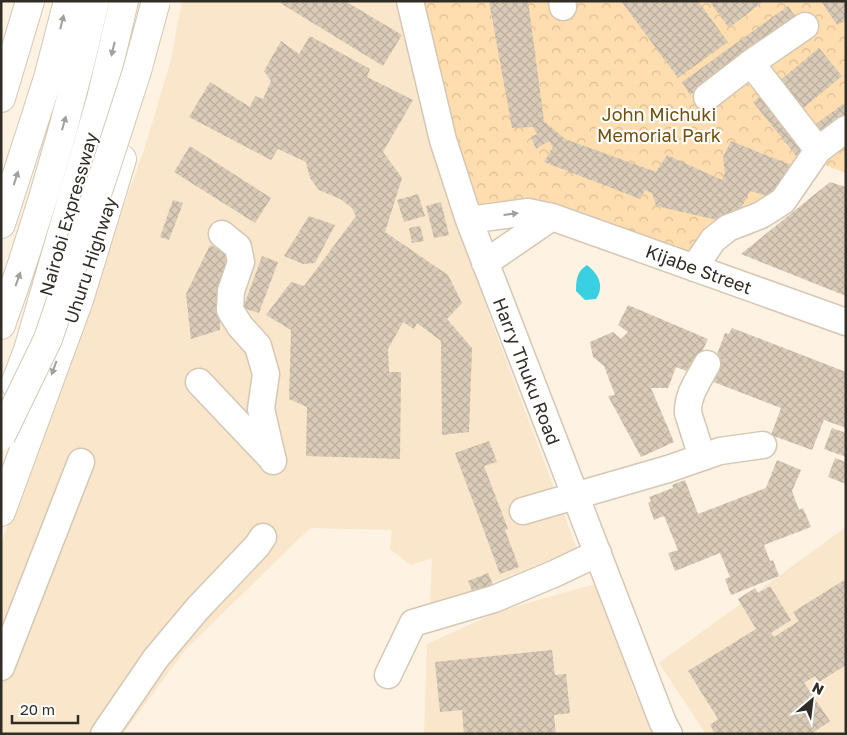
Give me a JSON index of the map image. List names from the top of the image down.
{
  "streets": {
    "highway": ["Nairobi Expressway", "Uhuru Highway"],
    "street": ["Kijabe Street", "Harry Thuku Road"]
  },
  "crossings": [
    ["Kijabe Street", "Harry Thuku Road"]
  ],
  "parks": ["John Michuki Memorial Park"],
  "scale_bar": "20 m",
  "north": "top right"
}
